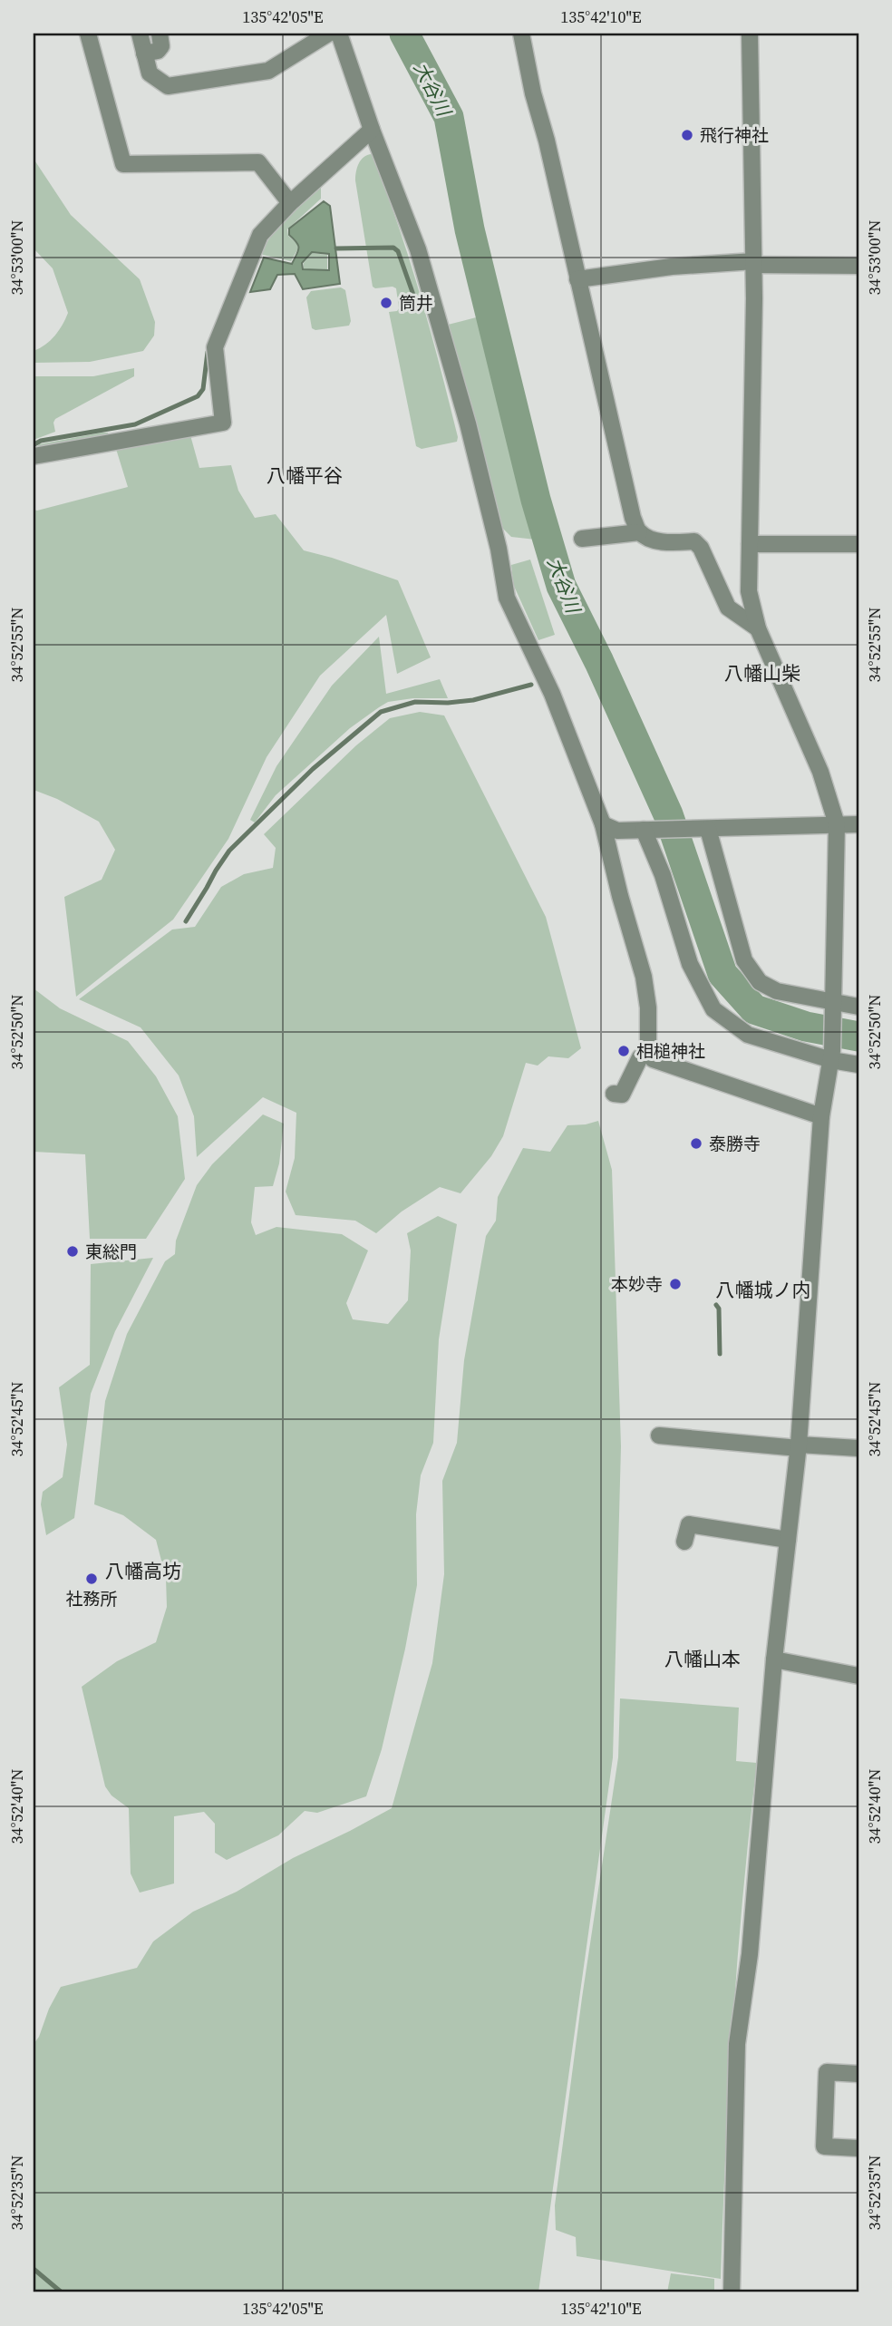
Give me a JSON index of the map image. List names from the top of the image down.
{
  "districts": [
    "八幡平谷",
    "八幡山柴",
    "八幡城ノ内",
    "八幡高坊",
    "八幡山本"
  ],
  "water": ["大谷川"],
  "places": [
    "飛行神社",
    "筒井",
    "相槌神社",
    "泰勝寺",
    "東総門",
    "本妙寺",
    "社務所"
  ],
  "coordinates": [
    "135°42'05\"E",
    "135°42'10\"E",
    "34°53'00\"N",
    "34°52'55\"N",
    "34°52'50\"N",
    "34°52'45\"N",
    "34°52'40\"N",
    "34°52'35\"N"
  ]
}
